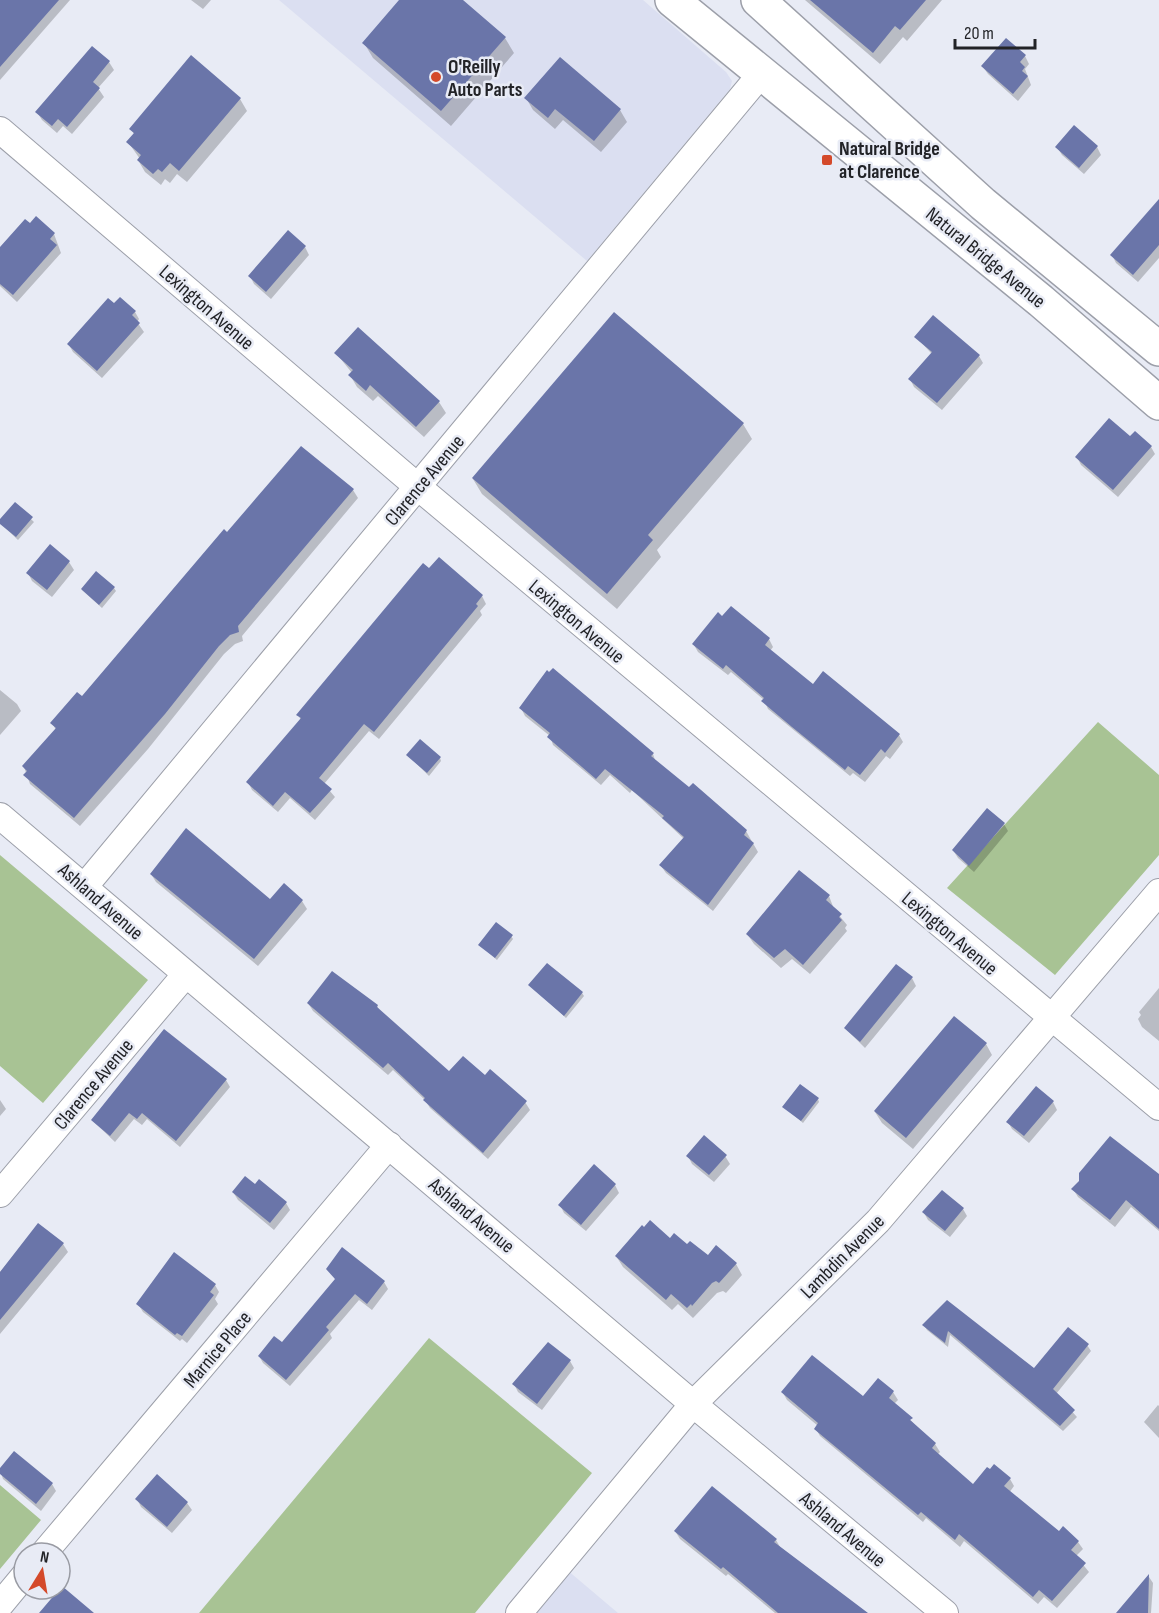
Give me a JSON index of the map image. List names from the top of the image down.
{
  "streets": {
    "main road": ["Natural Bridge Avenue"],
    "street": [
      "Lexington Avenue",
      "Clarence Avenue",
      "Ashland Avenue",
      "Lambdin Avenue",
      "Marnice Place"
    ]
  },
  "crossings": [
    ["Natural Bridge Avenue", "Clarence Avenue"],
    ["Lexington Avenue", "Clarence Avenue"],
    ["Lexington Avenue", "Lambdin Avenue"],
    ["Clarence Avenue", "Ashland Avenue"],
    ["Ashland Avenue", "Lambdin Avenue"],
    ["Ashland Avenue", "Marnice Place"]
  ],
  "places": {
    "other": ["O'Reilly Auto Parts"],
    "transit": ["Natural Bridge at Clarence"]
  },
  "scale_bar": "20 m",
  "north": "top"
}
